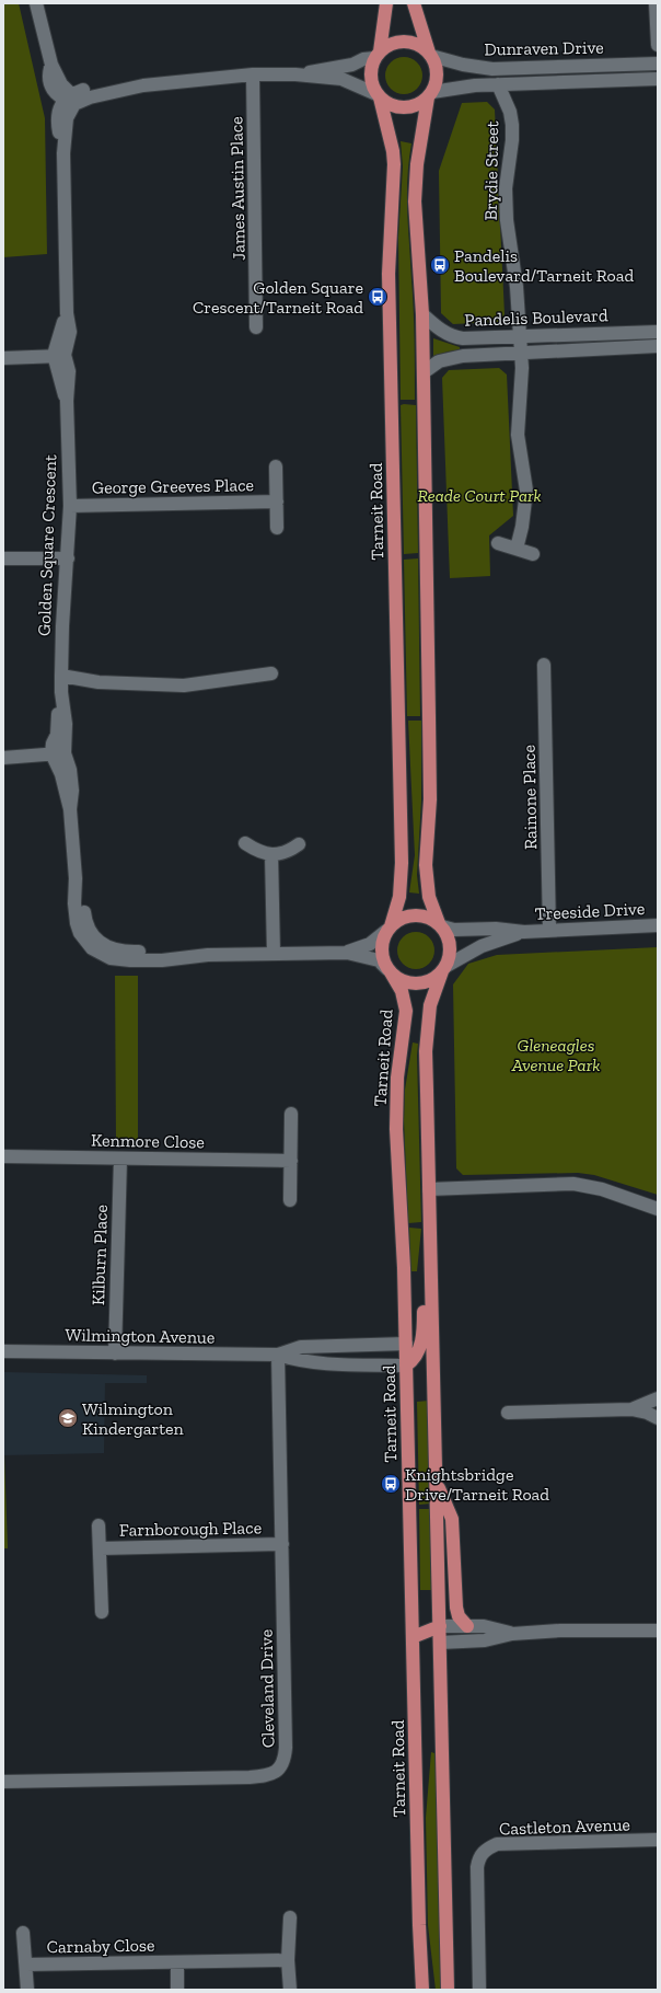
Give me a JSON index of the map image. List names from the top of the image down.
{
  "streets": {
    "main road": ["Tarneit Road"],
    "street": [
      "Dunraven Drive",
      "Brydie Street",
      "James Austin Place",
      "Pandelis Boulevard",
      "George Greeves Place",
      "Golden Square Crescent",
      "Rainone Place",
      "Treeside Drive",
      "Kenmore Close",
      "Kilburn Place",
      "Wilmington Avenue",
      "Farnborough Place",
      "Cleveland Drive",
      "Castleton Avenue",
      "Carnaby Close"
    ]
  },
  "crossings": [
    ["Dunraven Drive", "Brydie Street"],
    ["Dunraven Drive", "Tarneit Road"],
    ["Brydie Street", "Pandelis Boulevard"],
    ["George Greeves Place", "Golden Square Crescent"],
    ["Tarneit Road", "Golden Square Crescent"],
    ["Tarneit Road", "Treeside Drive"],
    ["Tarneit Road", "Wilmington Avenue"],
    ["Golden Square Crescent", "Treeside Drive"],
    ["Rainone Place", "Treeside Drive"],
    ["Kenmore Close", "Kilburn Place"],
    ["Kilburn Place", "Wilmington Avenue"],
    ["Wilmington Avenue", "Cleveland Drive"],
    ["Farnborough Place", "Cleveland Drive"]
  ],
  "parks": ["Reade Court Park", "Gleneagles Avenue Park"],
  "places": {
    "bus stop": ["Pandelis Boulevard/Tarneit Road", "Golden Square Crescent/Tarneit Road", "Knightsbridge Drive/Tarneit Road"],
    "school or university": ["Wilmington Kindergarten"]
  }
}
